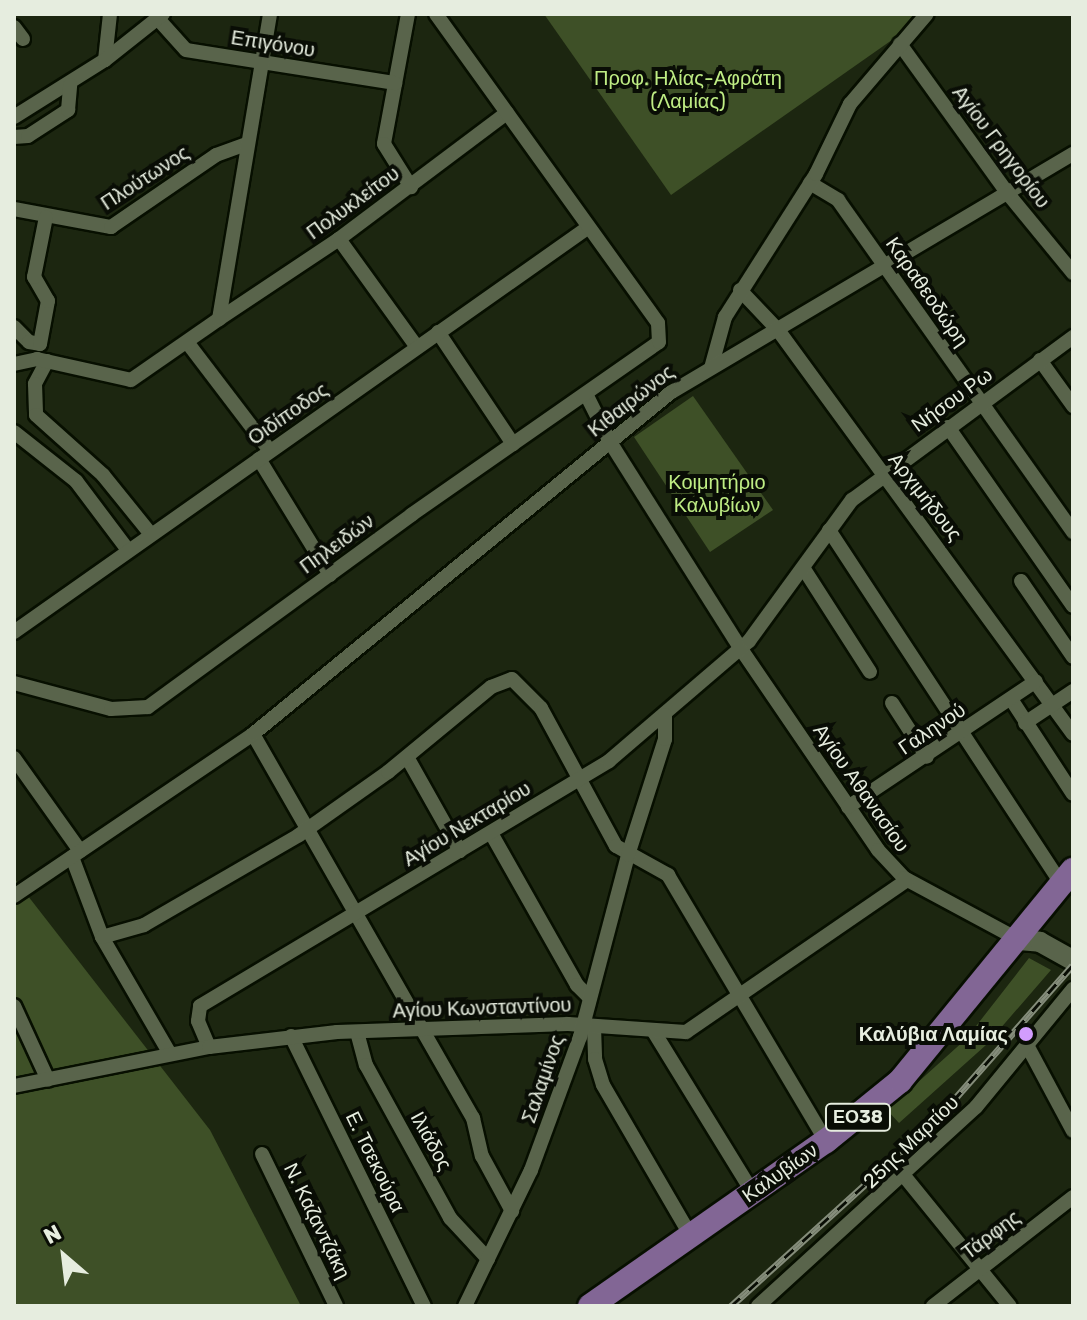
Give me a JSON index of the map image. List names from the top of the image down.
{
  "streets": {
    "main road": ["ΕΟ38", "Καλυβίων"],
    "street": [
      "Επιγόνου",
      "Αγίου Γρηγορίου",
      "Πλούτωνος",
      "Πολυκλείτου",
      "Καραθεοδώρη",
      "Νήσου Ρω",
      "Κιθαιρώνος",
      "Οιδίποδος",
      "Αρχιμήδους",
      "Πηλειδών",
      "Γαληνού",
      "Αγίου Αθανασίου",
      "Αγίου Νεκταρίου",
      "Αγίου Κωνσταντίνου",
      "Σαλαμίνος",
      "Ιλιάδος",
      "25ης Μαρτίου",
      "Ε. Τσεκούρα",
      "Ν. Καζαντζάκη",
      "Τάρφης"
    ]
  },
  "crossings": [
    ["Αγίου Γρηγορίου", "Κιθαιρώνος"],
    ["Καραθεοδώρη", "Νήσου Ρω"],
    ["Καραθεοδώρη", "Κιθαιρώνος"],
    ["Νήσου Ρω", "Αρχιμήδους"],
    ["Νήσου Ρω", "Αγίου Αθανασίου"],
    ["Νήσου Ρω", "Αγίου Νεκταρίου"],
    ["Κιθαιρώνος", "Αρχιμήδους"],
    ["Κιθαιρώνος", "Αγίου Αθανασίου"],
    ["Οιδίποδος", "Πηλειδών"],
    ["Αρχιμήδους", "Γαληνού"],
    ["Πηλειδών", "Αγίου Αθανασίου"],
    ["Γαληνού", "Αγίου Αθανασίου"],
    ["Αγίου Αθανασίου", "Αγίου Νεκταρίου"],
    ["Αγίου Αθανασίου", "Αγίου Κωνσταντίνου"],
    ["Αγίου Αθανασίου", "Καλυβίων"],
    ["Αγίου Νεκταρίου", "Αγίου Κωνσταντίνου"],
    ["Αγίου Νεκταρίου", "Σαλαμίνος"],
    ["Αγίου Κωνσταντίνου", "Σαλαμίνος"],
    ["Αγίου Κωνσταντίνου", "Ιλιάδος"],
    ["Αγίου Κωνσταντίνου", "Ε. Τσεκούρα"],
    ["Σαλαμίνος", "Ιλιάδος"]
  ],
  "parks": ["Προφ. Ηλίας-Αφράτη (Λαμίας)", "Κοιμητήριο Καλυβίων"],
  "places": ["Καλύβια Λαμίας"],
  "north": "top left"
}
